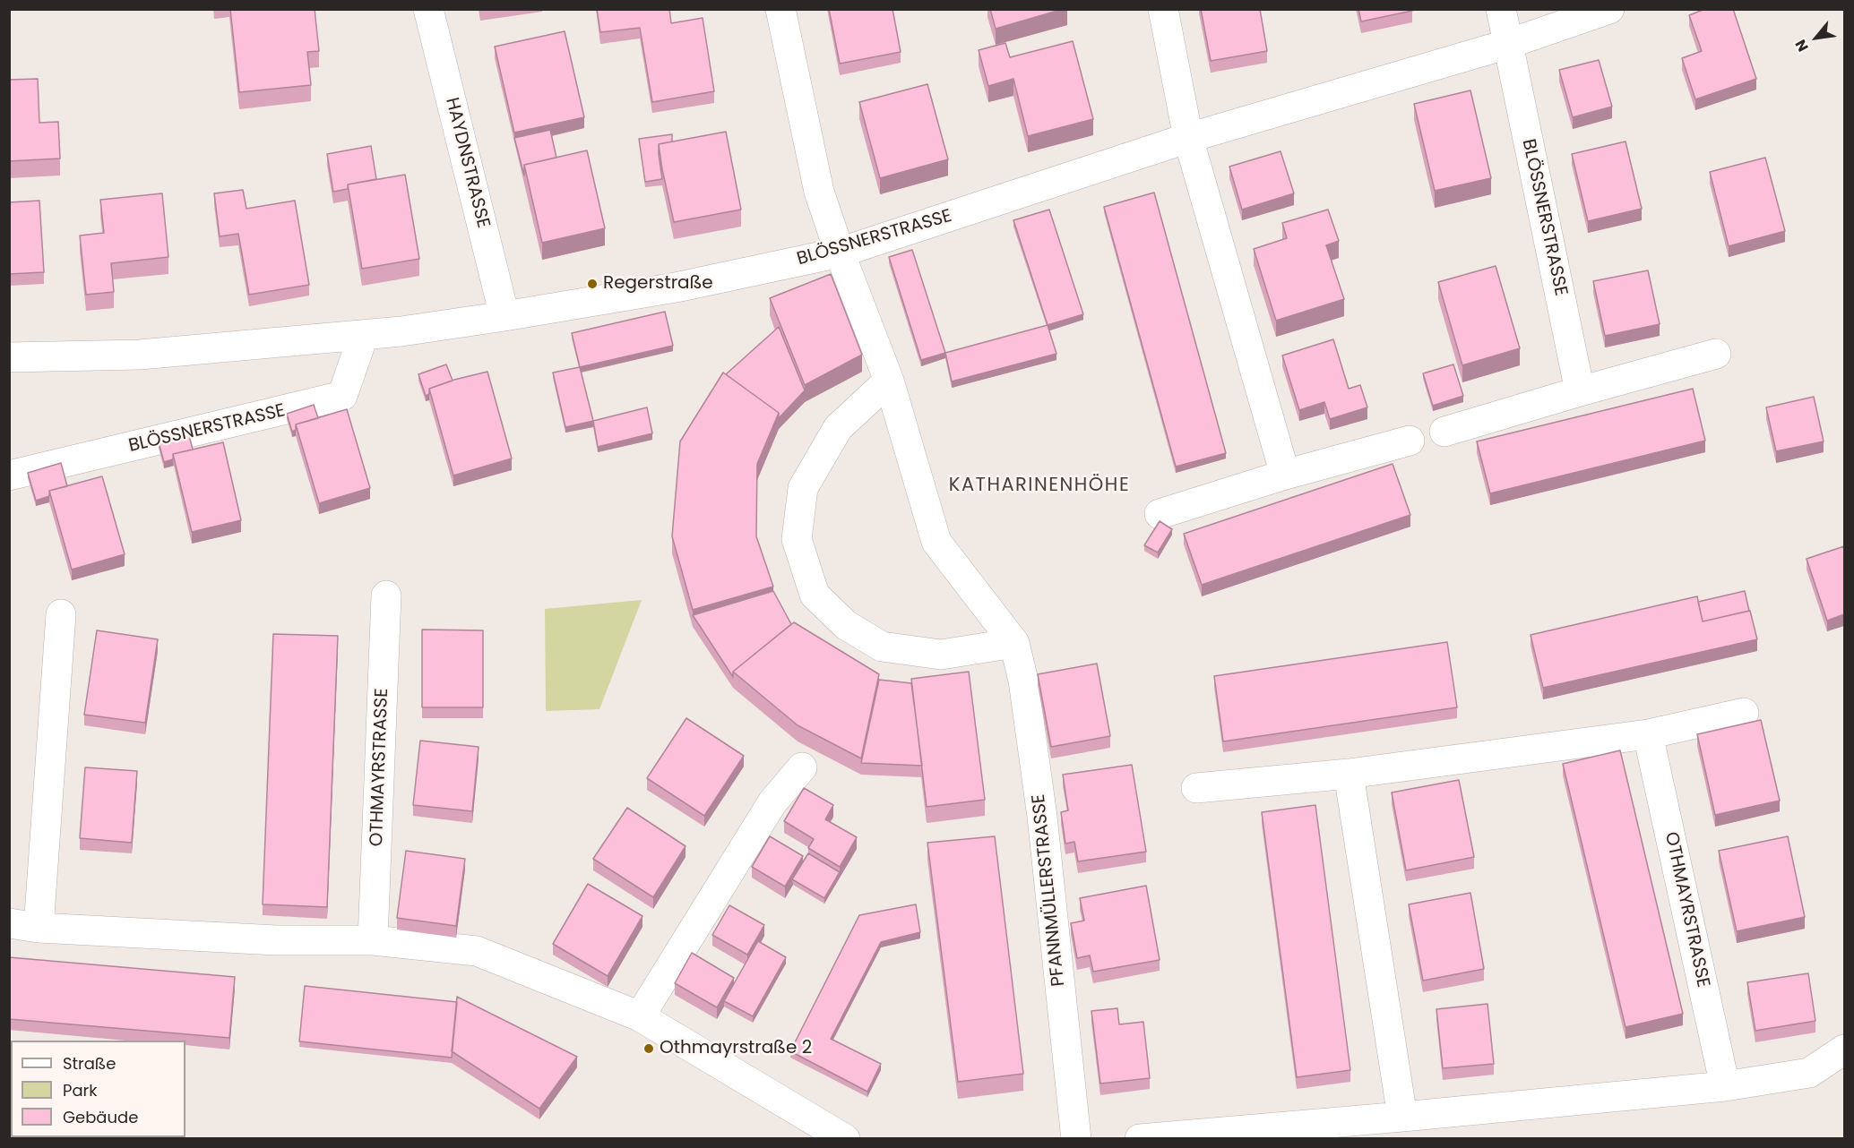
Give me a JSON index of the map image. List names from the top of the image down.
{
  "streets": {
    "street": [
      "HAYDNSTRASSE",
      "BLÖSSNERSTRASSE",
      "OTHMAYRSTRASSE",
      "PFANNMÜLLERSTRASSE"
    ]
  },
  "crossings": [
    ["HAYDNSTRASSE", "BLÖSSNERSTRASSE"],
    ["BLÖSSNERSTRASSE", "PFANNMÜLLERSTRASSE"]
  ],
  "districts": ["KATHARINENHÖHE"],
  "places": ["Regerstraße", "Othmayrstraße 2"],
  "legend": ["Straße", "Park", "Gebäude"],
  "north": "bottom left"
}
